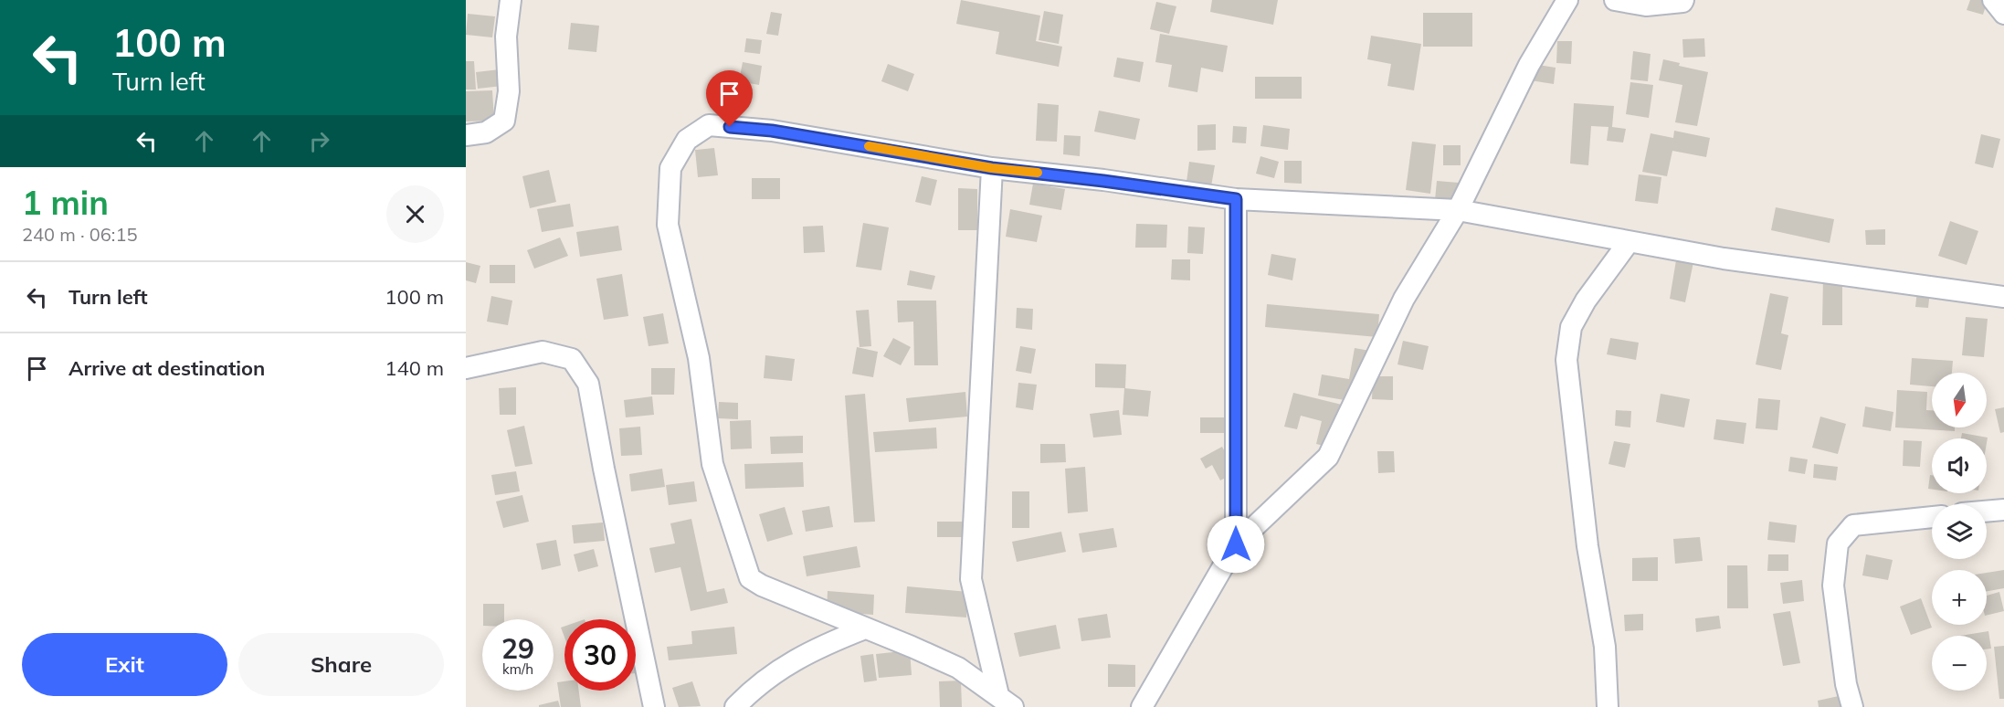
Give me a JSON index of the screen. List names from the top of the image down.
{
  "north": "bottom",
  "page": {
    "turn": ["100 m", "Turn left"],
    "heading": ["1 min", "240 m · 06:15"],
    "list": [
      {
        "name": "Turn left",
        "value": "100 m"
      },
      {
        "name": "Arrive at destination",
        "value": "140 m"
      }
    ],
    "map_buttons": ["+", "−"],
    "speed": "29 km/h",
    "limit": "30",
    "buttons": ["Exit", "Share"]
  }
}
